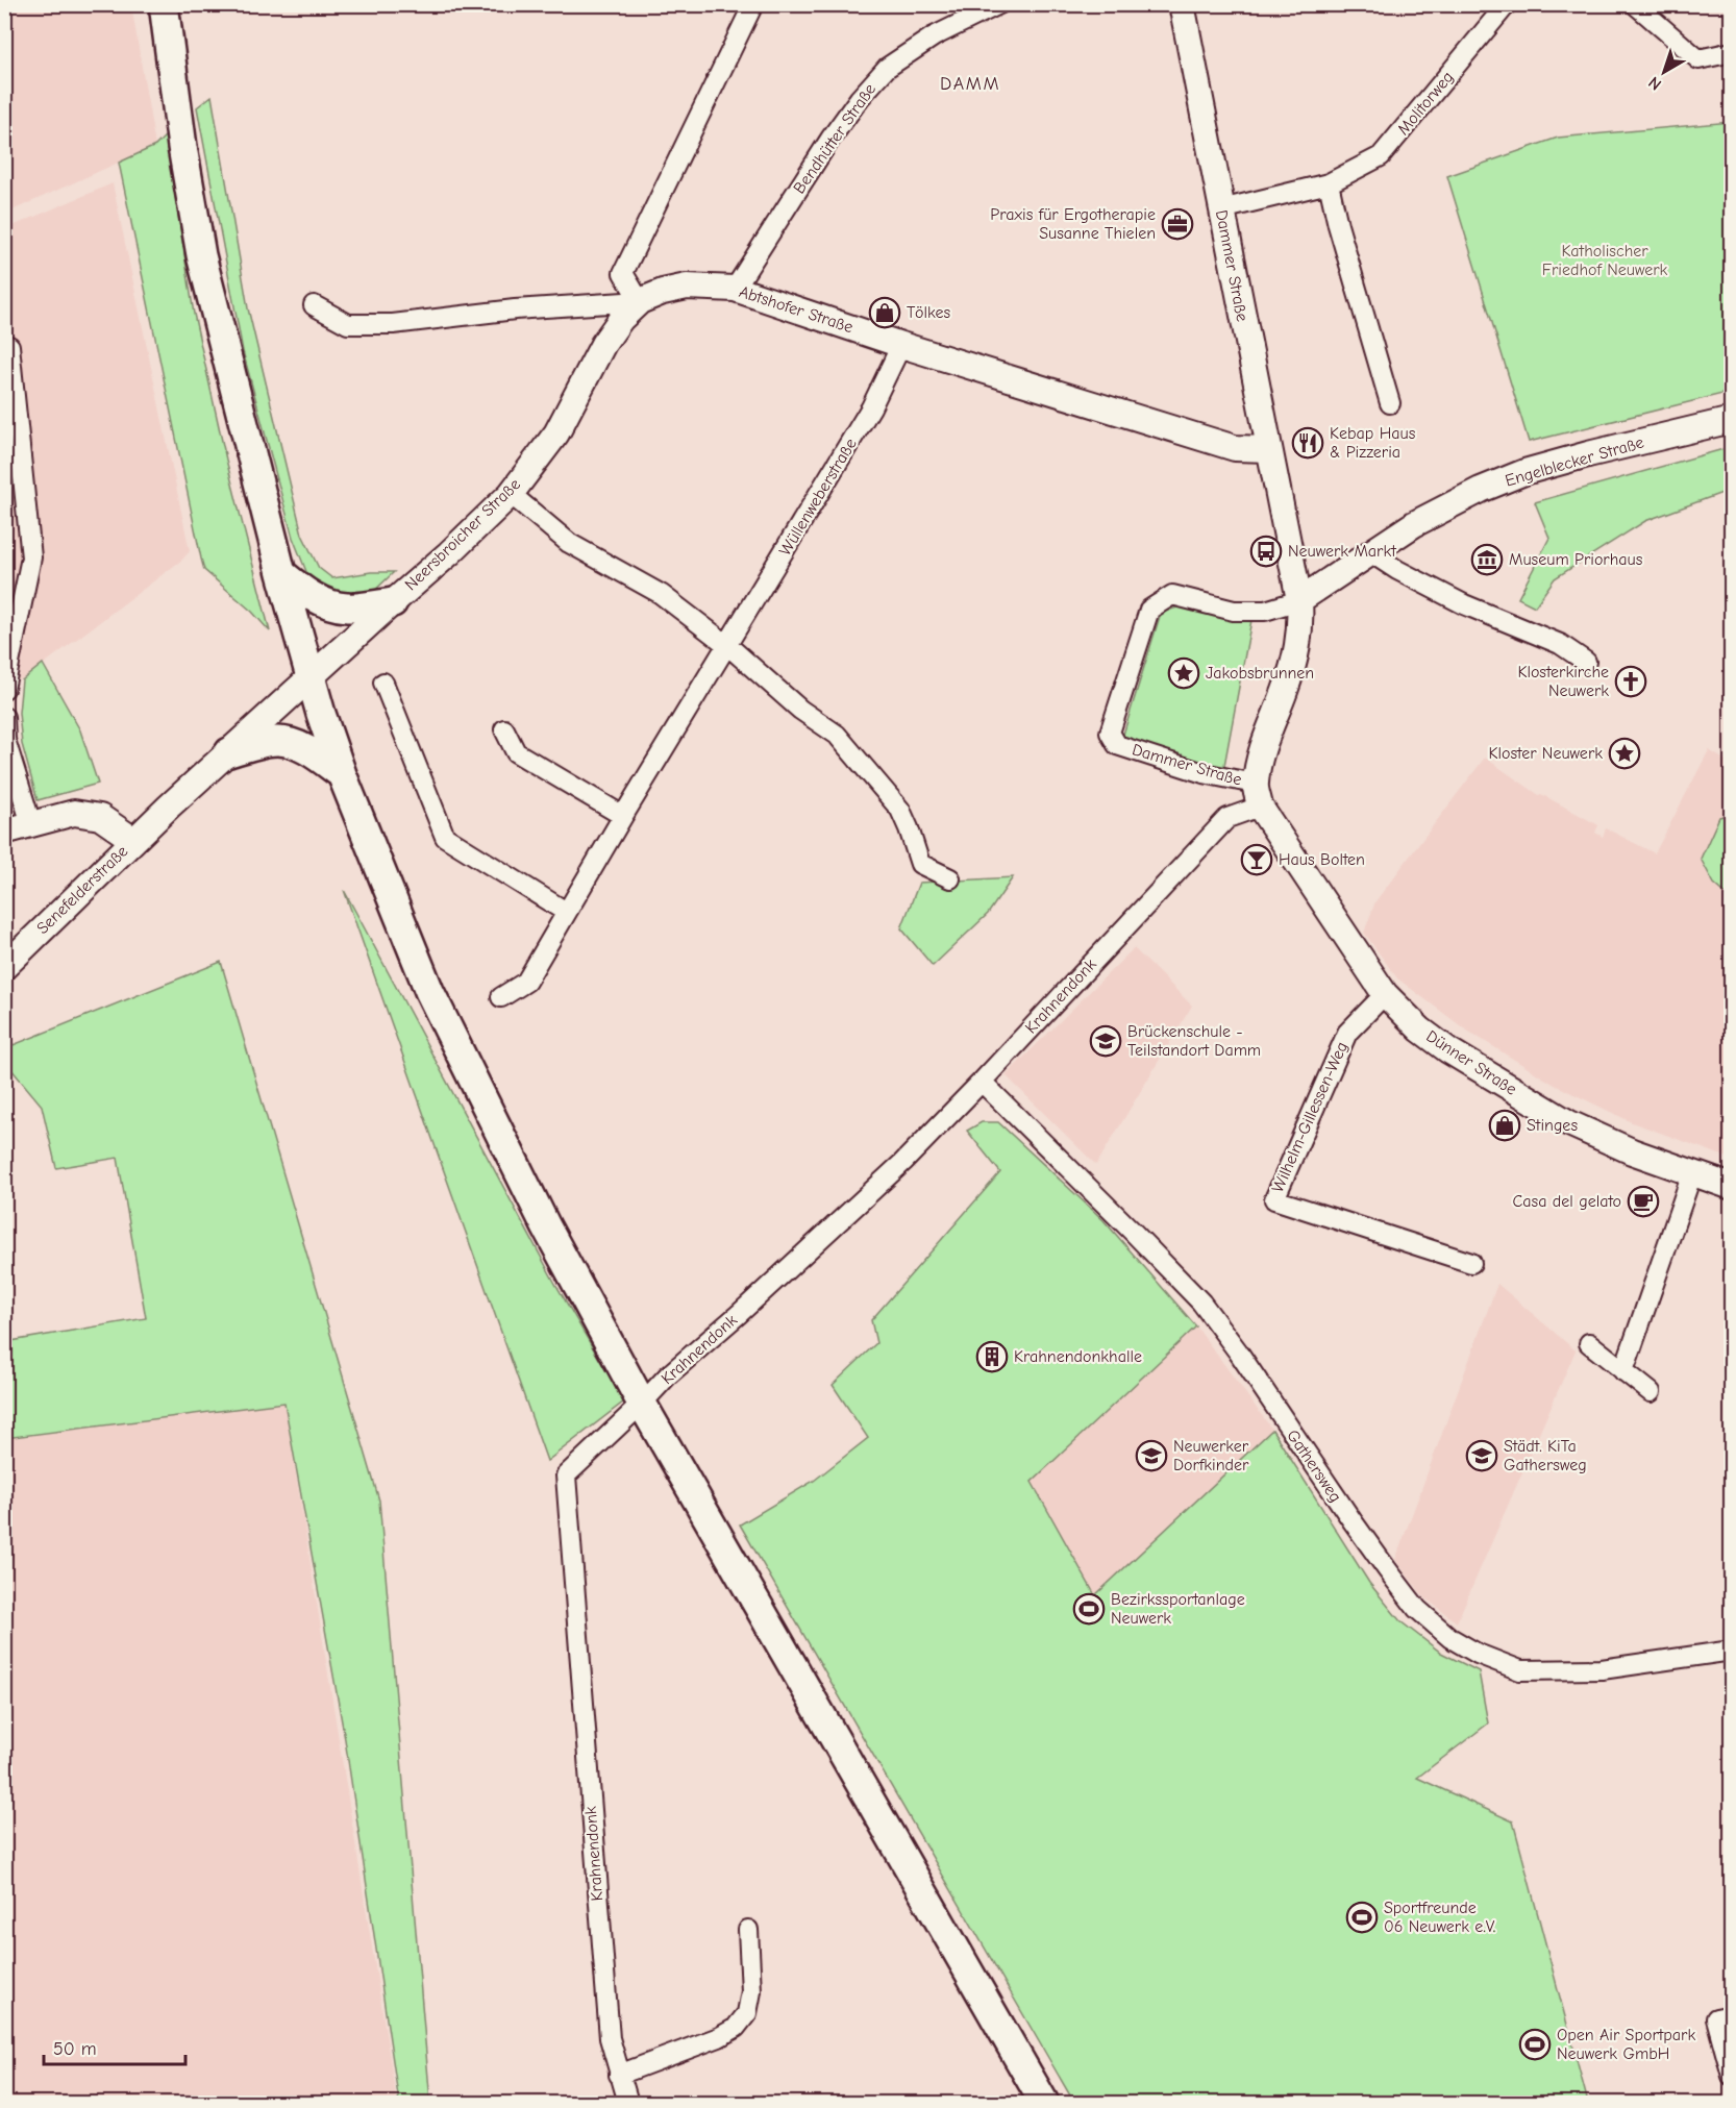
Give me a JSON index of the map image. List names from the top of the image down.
{
  "streets": {
    "street": [
      "Molitorweg",
      "Bendhütter Straße",
      "Dammer Straße",
      "Abtshofer Straße",
      "Engelblecker Straße",
      "Wüllenweberstraße",
      "Neersbroicher Straße",
      "Senefelderstraße",
      "Krahnendonk",
      "Dünner Straße",
      "Wilhelm-Gillessen-Weg",
      "Gathersweg"
    ]
  },
  "crossings": [
    ["Molitorweg", "Dammer Straße"],
    ["Bendhütter Straße", "Abtshofer Straße"],
    ["Dammer Straße", "Abtshofer Straße"],
    ["Dammer Straße", "Engelblecker Straße"],
    ["Dammer Straße", "Krahnendonk"],
    ["Dammer Straße", "Dünner Straße"],
    ["Abtshofer Straße", "Wüllenweberstraße"],
    ["Abtshofer Straße", "Neersbroicher Straße"],
    ["Neersbroicher Straße", "Senefelderstraße"],
    ["Krahnendonk", "Dünner Straße"],
    ["Krahnendonk", "Gathersweg"],
    ["Dünner Straße", "Wilhelm-Gillessen-Weg"]
  ],
  "districts": ["DAMM"],
  "parks": ["Katholischer Friedhof Neuwerk"],
  "places": {
    "office": ["Praxis für Ergotherapie Susanne Thielen"],
    "shop": ["Tölkes", "Stinges"],
    "restaurant": ["Kebap Haus & Pizzeria"],
    "bus stop": ["Neuwerk Markt"],
    "museum": ["Museum Priorhaus"],
    "place": ["Jakobsbrunnen", "Kloster Neuwerk"],
    "church": ["Klosterkirche Neuwerk"],
    "bar": ["Haus Bolten"],
    "school or university": ["Brückenschule - Teilstandort Damm", "Neuwerker Dorfkinder", "Städt. KiTa Gathersweg"],
    "cafe": ["Casa del gelato"],
    "building": ["Krahnendonkhalle"],
    "sports": ["Bezirkssportanlage Neuwerk", "Sportfreunde 06 Neuwerk e.V.", "Open Air Sportpark Neuwerk GmbH"]
  },
  "scale_bar": "50 m",
  "north": "bottom left"
}
